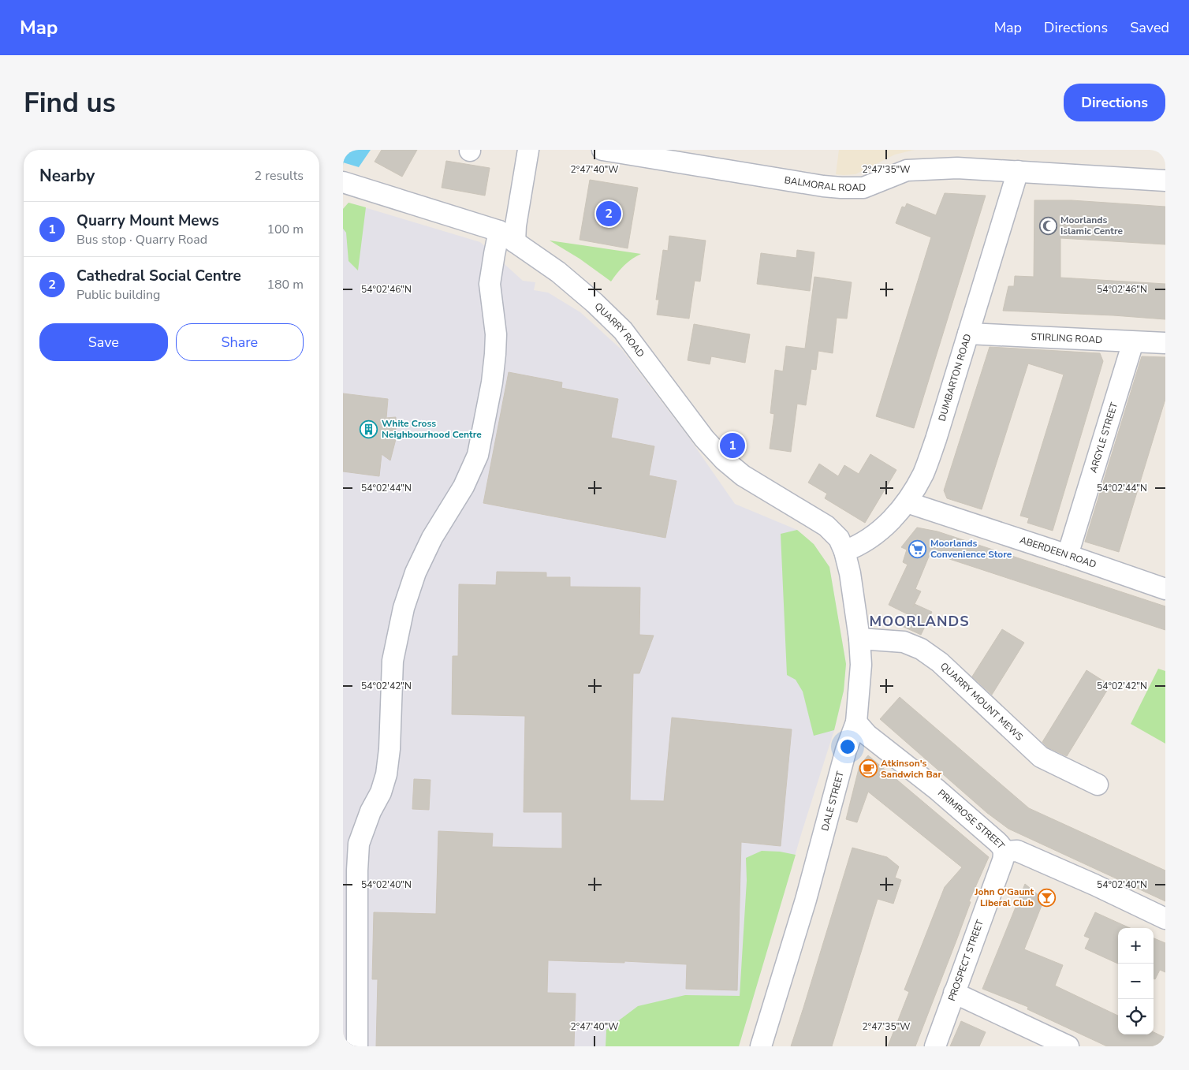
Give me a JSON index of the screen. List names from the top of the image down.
{
  "streets": {
    "street": [
      "BALMORAL ROAD",
      "QUARRY ROAD",
      "STIRLING ROAD",
      "DUMBARTON ROAD",
      "ARGYLE STREET",
      "ABERDEEN ROAD",
      "QUARRY MOUNT MEWS",
      "DALE STREET",
      "PRIMROSE STREET",
      "PROSPECT STREET"
    ]
  },
  "crossings": [
    ["BALMORAL ROAD", "DUMBARTON ROAD"],
    ["QUARRY ROAD", "DUMBARTON ROAD"],
    ["QUARRY ROAD", "DALE STREET"],
    ["STIRLING ROAD", "DUMBARTON ROAD"],
    ["STIRLING ROAD", "ARGYLE STREET"],
    ["DUMBARTON ROAD", "ABERDEEN ROAD"],
    ["DUMBARTON ROAD", "DALE STREET"],
    ["ARGYLE STREET", "ABERDEEN ROAD"],
    ["QUARRY MOUNT MEWS", "DALE STREET"],
    ["DALE STREET", "PRIMROSE STREET"],
    ["PRIMROSE STREET", "PROSPECT STREET"]
  ],
  "districts": ["MOORLANDS"],
  "places": {
    "mosque": ["Moorlands Islamic Centre"],
    "building": ["White Cross Neighbourhood Centre"],
    "supermarket": ["Moorlands Convenience Store"],
    "cafe": ["Atkinson's Sandwich Bar"],
    "bar": ["John O'Gaunt Liberal Club"]
  },
  "page": {
    "header": "Map",
    "nav": ["Map", "Directions", "Saved"],
    "buttons": [
      "Directions",
      ["Save", "Share"]
    ],
    "title": "Find us",
    "heading": ["Nearby", "2 results"],
    "pins": ["2", "1"],
    "list": [
      {
        "mark": "1",
        "name": "Quarry Mount Mews",
        "note": "Bus stop · Quarry Road",
        "value": "100 m"
      },
      {
        "mark": "2",
        "name": "Cathedral Social Centre",
        "note": "Public building",
        "value": "180 m"
      }
    ],
    "map_buttons": ["+", "−"]
  },
  "coordinates": [
    "2°47'40\"W",
    "2°47'35\"W",
    "54°02'46\"N",
    "54°02'44\"N",
    "54°02'42\"N",
    "54°02'40\"N"
  ]
}
